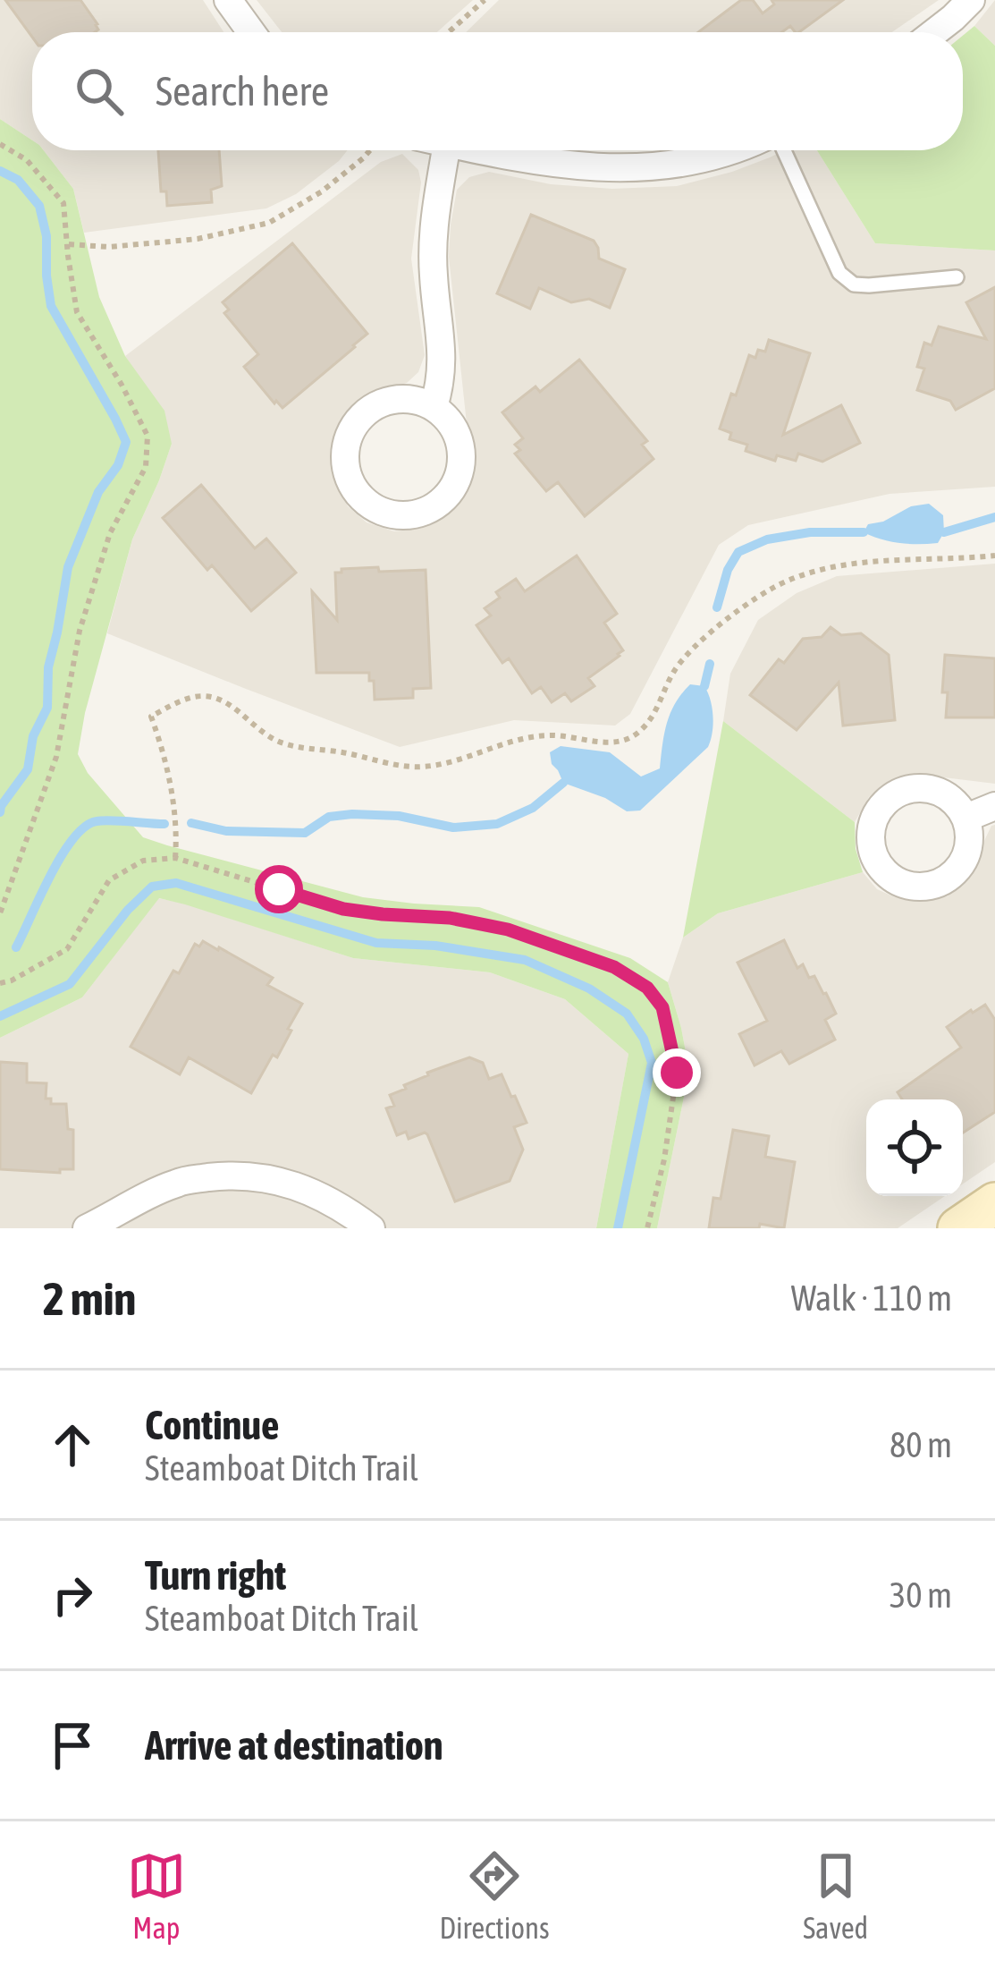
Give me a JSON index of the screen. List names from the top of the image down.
{
  "page": {
    "search": "Search here",
    "heading": ["2 min", "Walk · 110 m"],
    "list": [
      ["Continue", "Steamboat Ditch Trail", "80 m"],
      ["Turn right", "Steamboat Ditch Trail", "30 m"],
      "Arrive at destination"
    ],
    "nav": ["Map", "Directions", "Saved"]
  }
}
